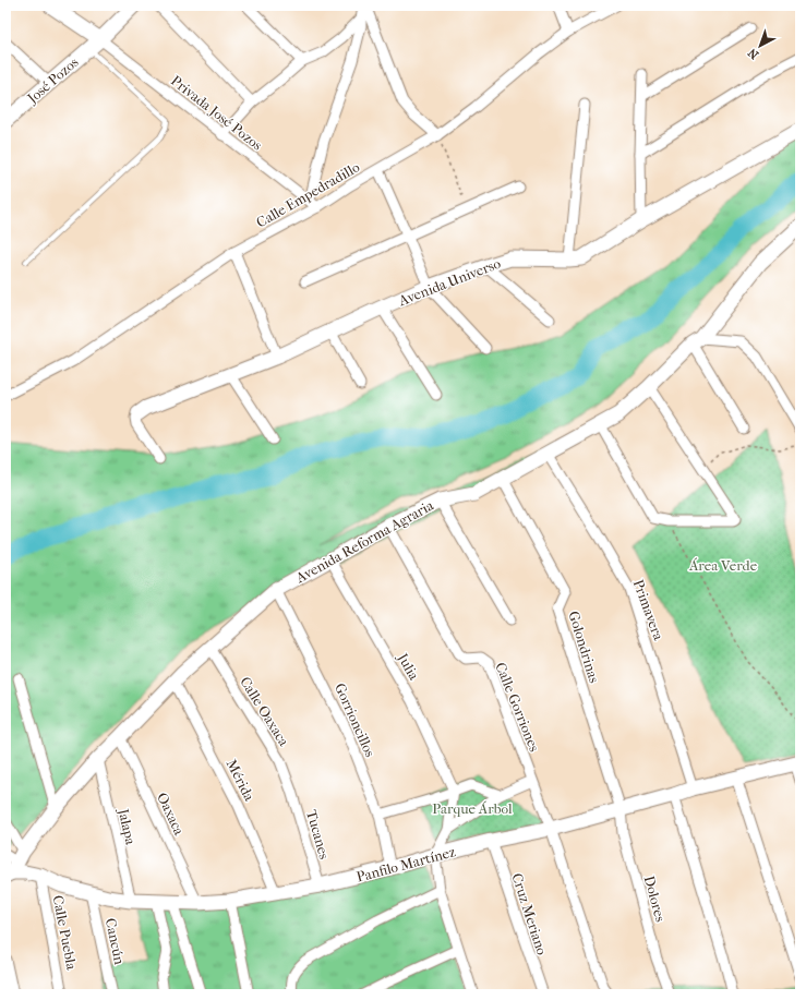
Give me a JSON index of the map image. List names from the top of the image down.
{
  "streets": {
    "street": [
      "José Pozos",
      "Privada José Pozos",
      "Calle Empedradillo",
      "Avenida Universo",
      "Avenida Reforma Agraria",
      "Primavera",
      "Golondrinas",
      "Julia",
      "Calle Gorriones",
      "Calle Oaxaca",
      "Gorrioncillos",
      "Mérida",
      "Oaxaca",
      "Jalapa",
      "Tucanes",
      "Panfilo Martínez",
      "Dolores",
      "Cruz Meriano",
      "Calle Puebla",
      "Cancún"
    ]
  },
  "crossings": [
    ["José Pozos", "Privada José Pozos"],
    ["Privada José Pozos", "Calle Empedradillo"],
    ["Avenida Reforma Agraria", "Primavera"],
    ["Avenida Reforma Agraria", "Golondrinas"],
    ["Avenida Reforma Agraria", "Julia"],
    ["Avenida Reforma Agraria", "Calle Gorriones"],
    ["Avenida Reforma Agraria", "Calle Oaxaca"],
    ["Avenida Reforma Agraria", "Gorrioncillos"],
    ["Avenida Reforma Agraria", "Mérida"],
    ["Avenida Reforma Agraria", "Oaxaca"],
    ["Avenida Reforma Agraria", "Jalapa"],
    ["Avenida Reforma Agraria", "Panfilo Martínez"],
    ["Primavera", "Panfilo Martínez"],
    ["Golondrinas", "Panfilo Martínez"],
    ["Golondrinas", "Dolores"],
    ["Calle Gorriones", "Panfilo Martínez"],
    ["Calle Oaxaca", "Tucanes"],
    ["Gorrioncillos", "Panfilo Martínez"],
    ["Mérida", "Panfilo Martínez"],
    ["Oaxaca", "Panfilo Martínez"],
    ["Jalapa", "Panfilo Martínez"],
    ["Tucanes", "Panfilo Martínez"],
    ["Panfilo Martínez", "Dolores"],
    ["Panfilo Martínez", "Cruz Meriano"],
    ["Panfilo Martínez", "Calle Puebla"],
    ["Panfilo Martínez", "Cancún"]
  ],
  "parks": ["Área Verde", "Parque Árbol"],
  "north": "bottom left"
}
